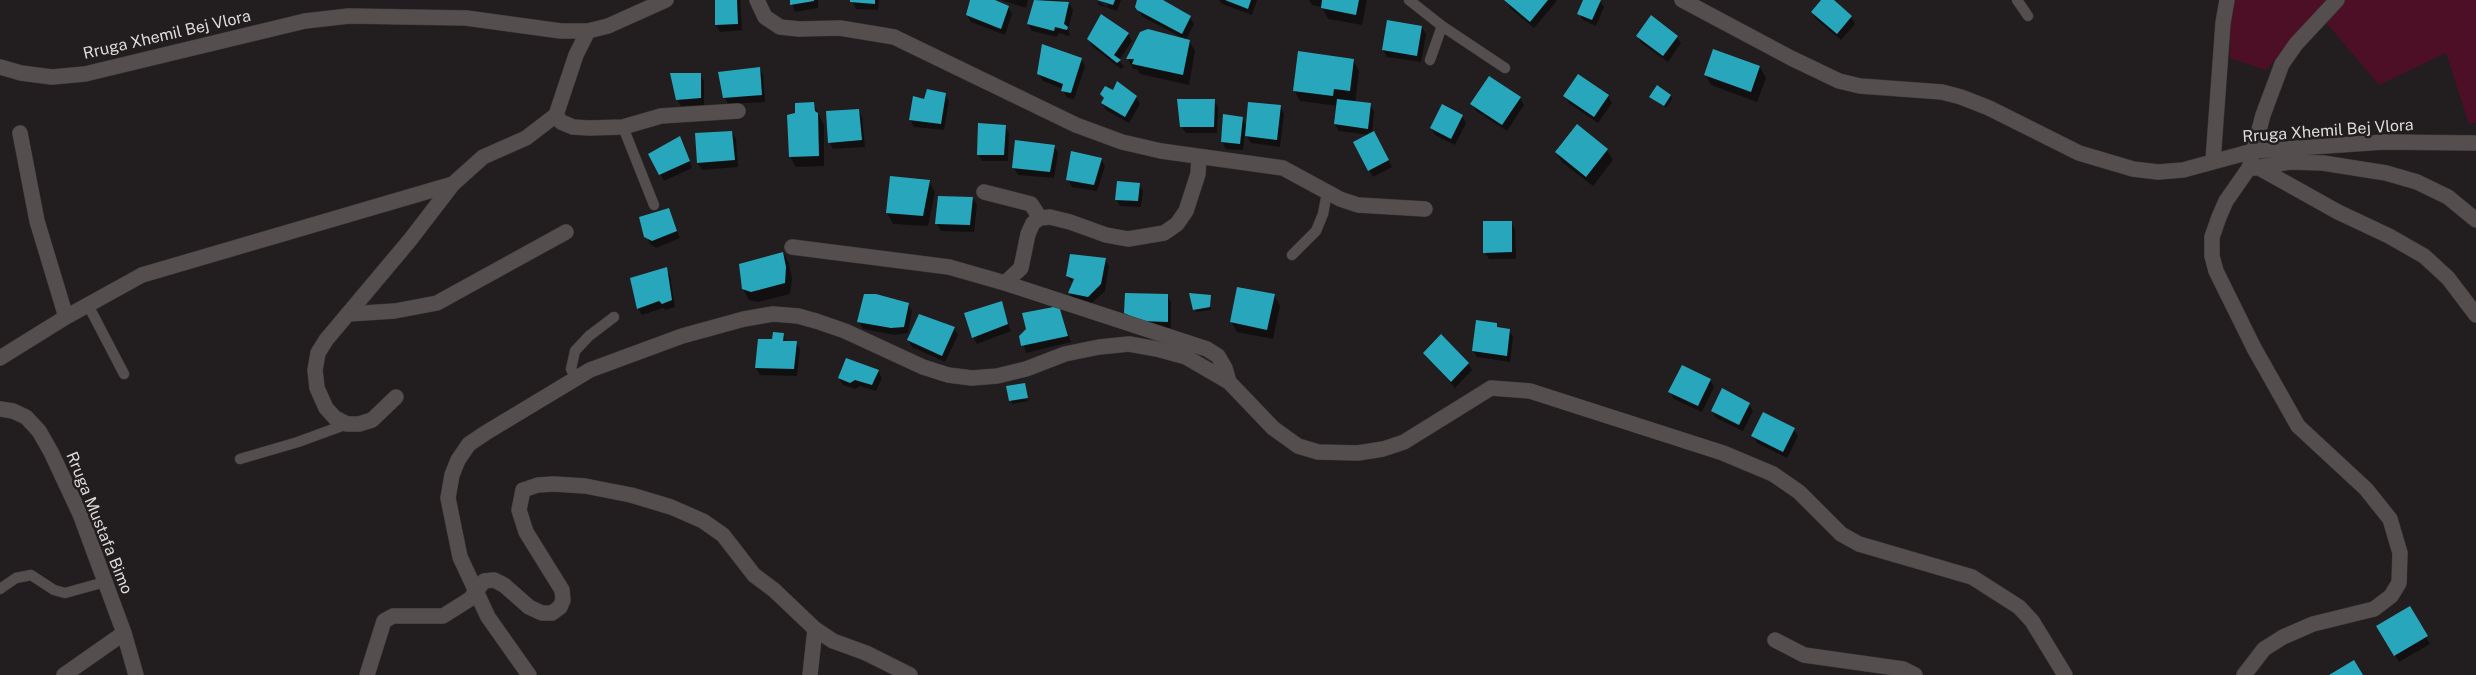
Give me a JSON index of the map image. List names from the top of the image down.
{
  "streets": {
    "street": ["Rruga Xhemil Bej Vlora", "Rruga Mustafa Bimo"]
  }
}
